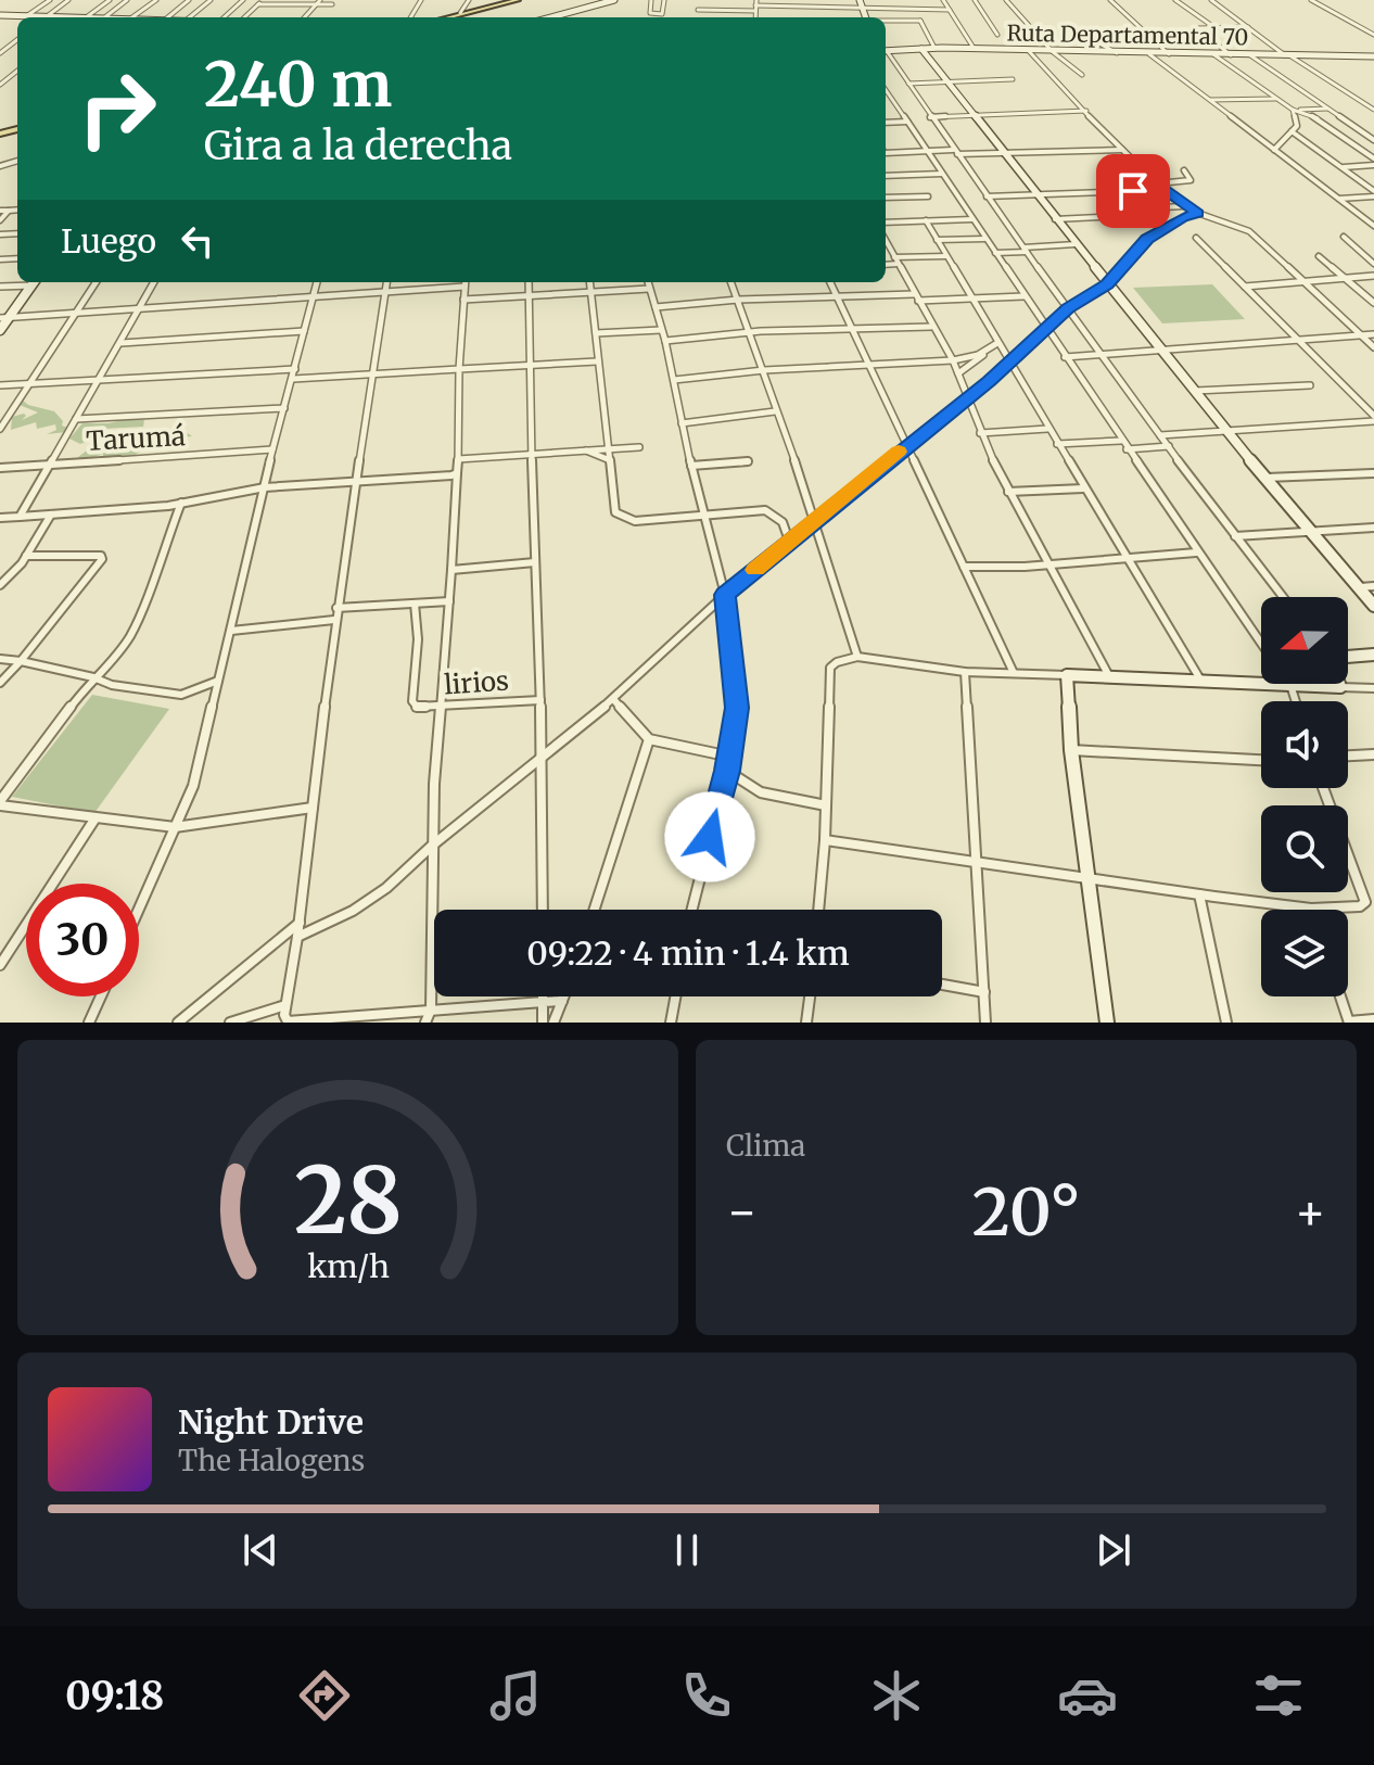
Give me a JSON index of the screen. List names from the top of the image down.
{
  "streets": {
    "street": ["Ruta Departamental 70", "Tarumá", "lirios"]
  },
  "north": "left",
  "page": {
    "turn": ["240 m", "Gira a la derecha"],
    "then": "Luego",
    "limit": "30",
    "trip": "09:22 · 4 min · 1.4 km",
    "tile": "Clima",
    "heat": ["−", "20°", "+"],
    "song": ["Night Drive", "The Halogens"],
    "tabs": "09:18",
    "gauge": ["28", "km/h"]
  }
}
